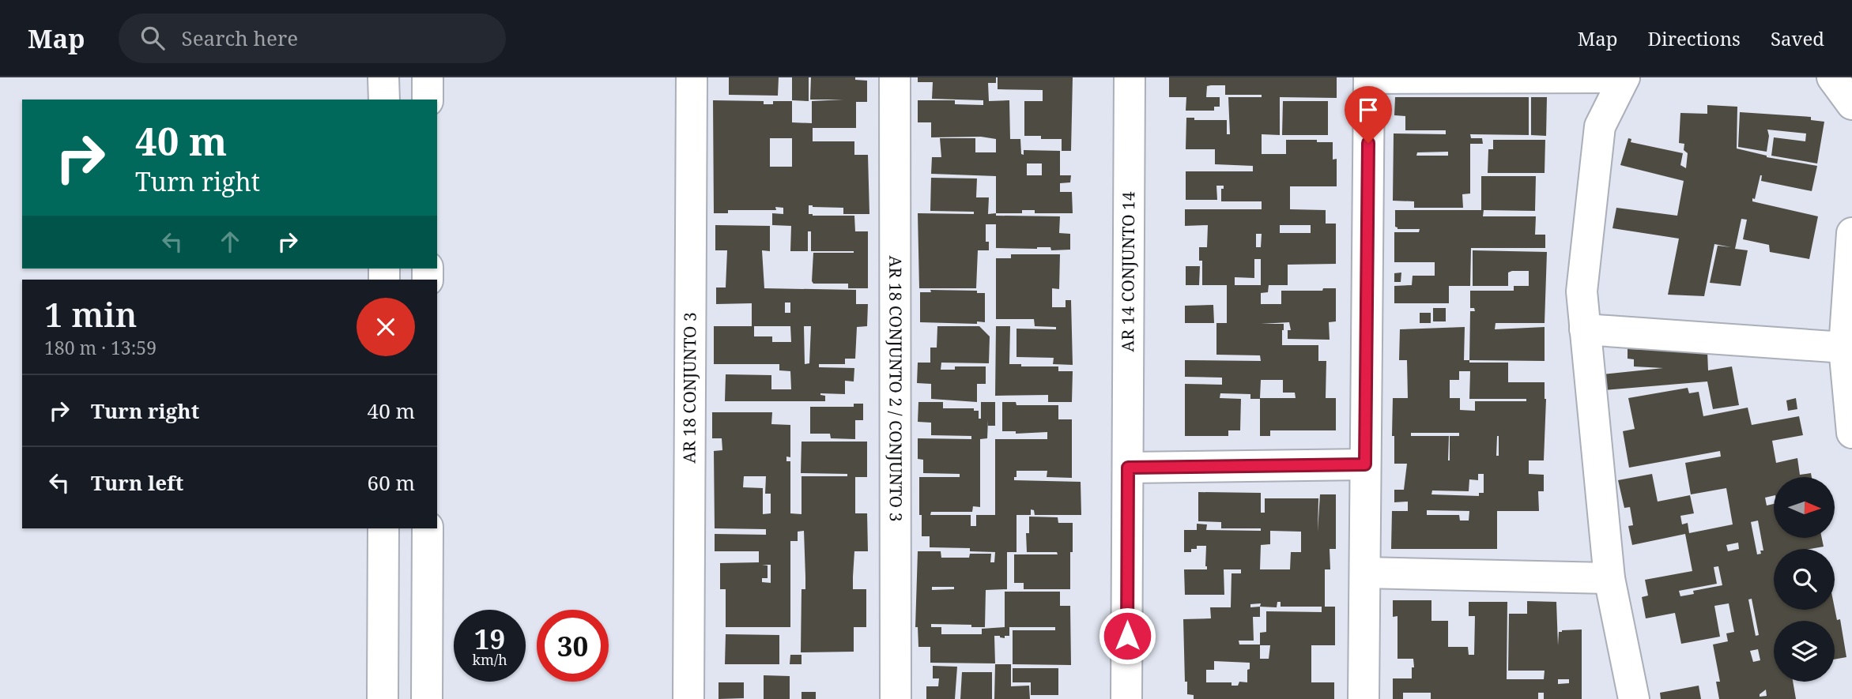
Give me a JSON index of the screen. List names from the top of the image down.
{
  "streets": {
    "street": ["AR 14 CONJUNTO 14", "AR 18 CONJUNTO 3", "AR 18 CONJUNTO 2 / CONJUNTO 3"]
  },
  "north": "right",
  "page": {
    "header": "Map",
    "search": "Search here",
    "nav": ["Map", "Directions", "Saved"],
    "turn": ["40 m", "Turn right"],
    "heading": ["1 min", "180 m · 13:59"],
    "list": [
      {
        "name": "Turn right",
        "value": "40 m"
      },
      {
        "name": "Turn left",
        "value": "60 m"
      }
    ],
    "speed": "19 km/h",
    "limit": "30"
  }
}
